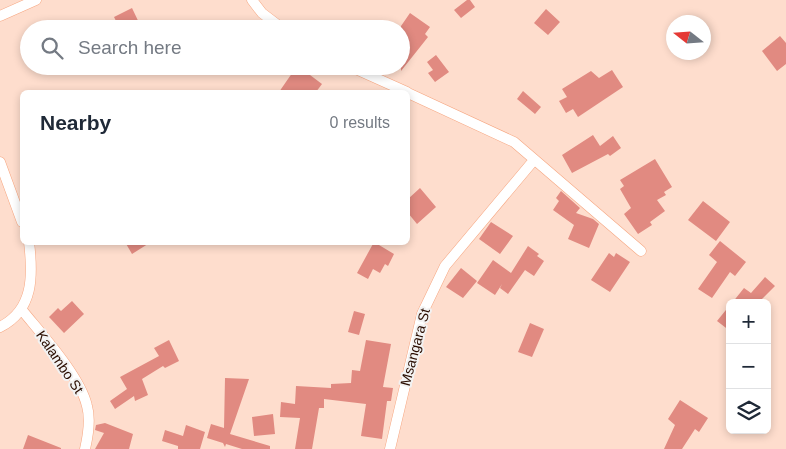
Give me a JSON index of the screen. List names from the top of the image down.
{
  "streets": {
    "street": ["Msangara St", "Kalambo St"]
  },
  "north": "left",
  "page": {
    "search": "Search here",
    "heading": ["Nearby", "0 results"],
    "map_buttons": ["+", "−"]
  }
}
